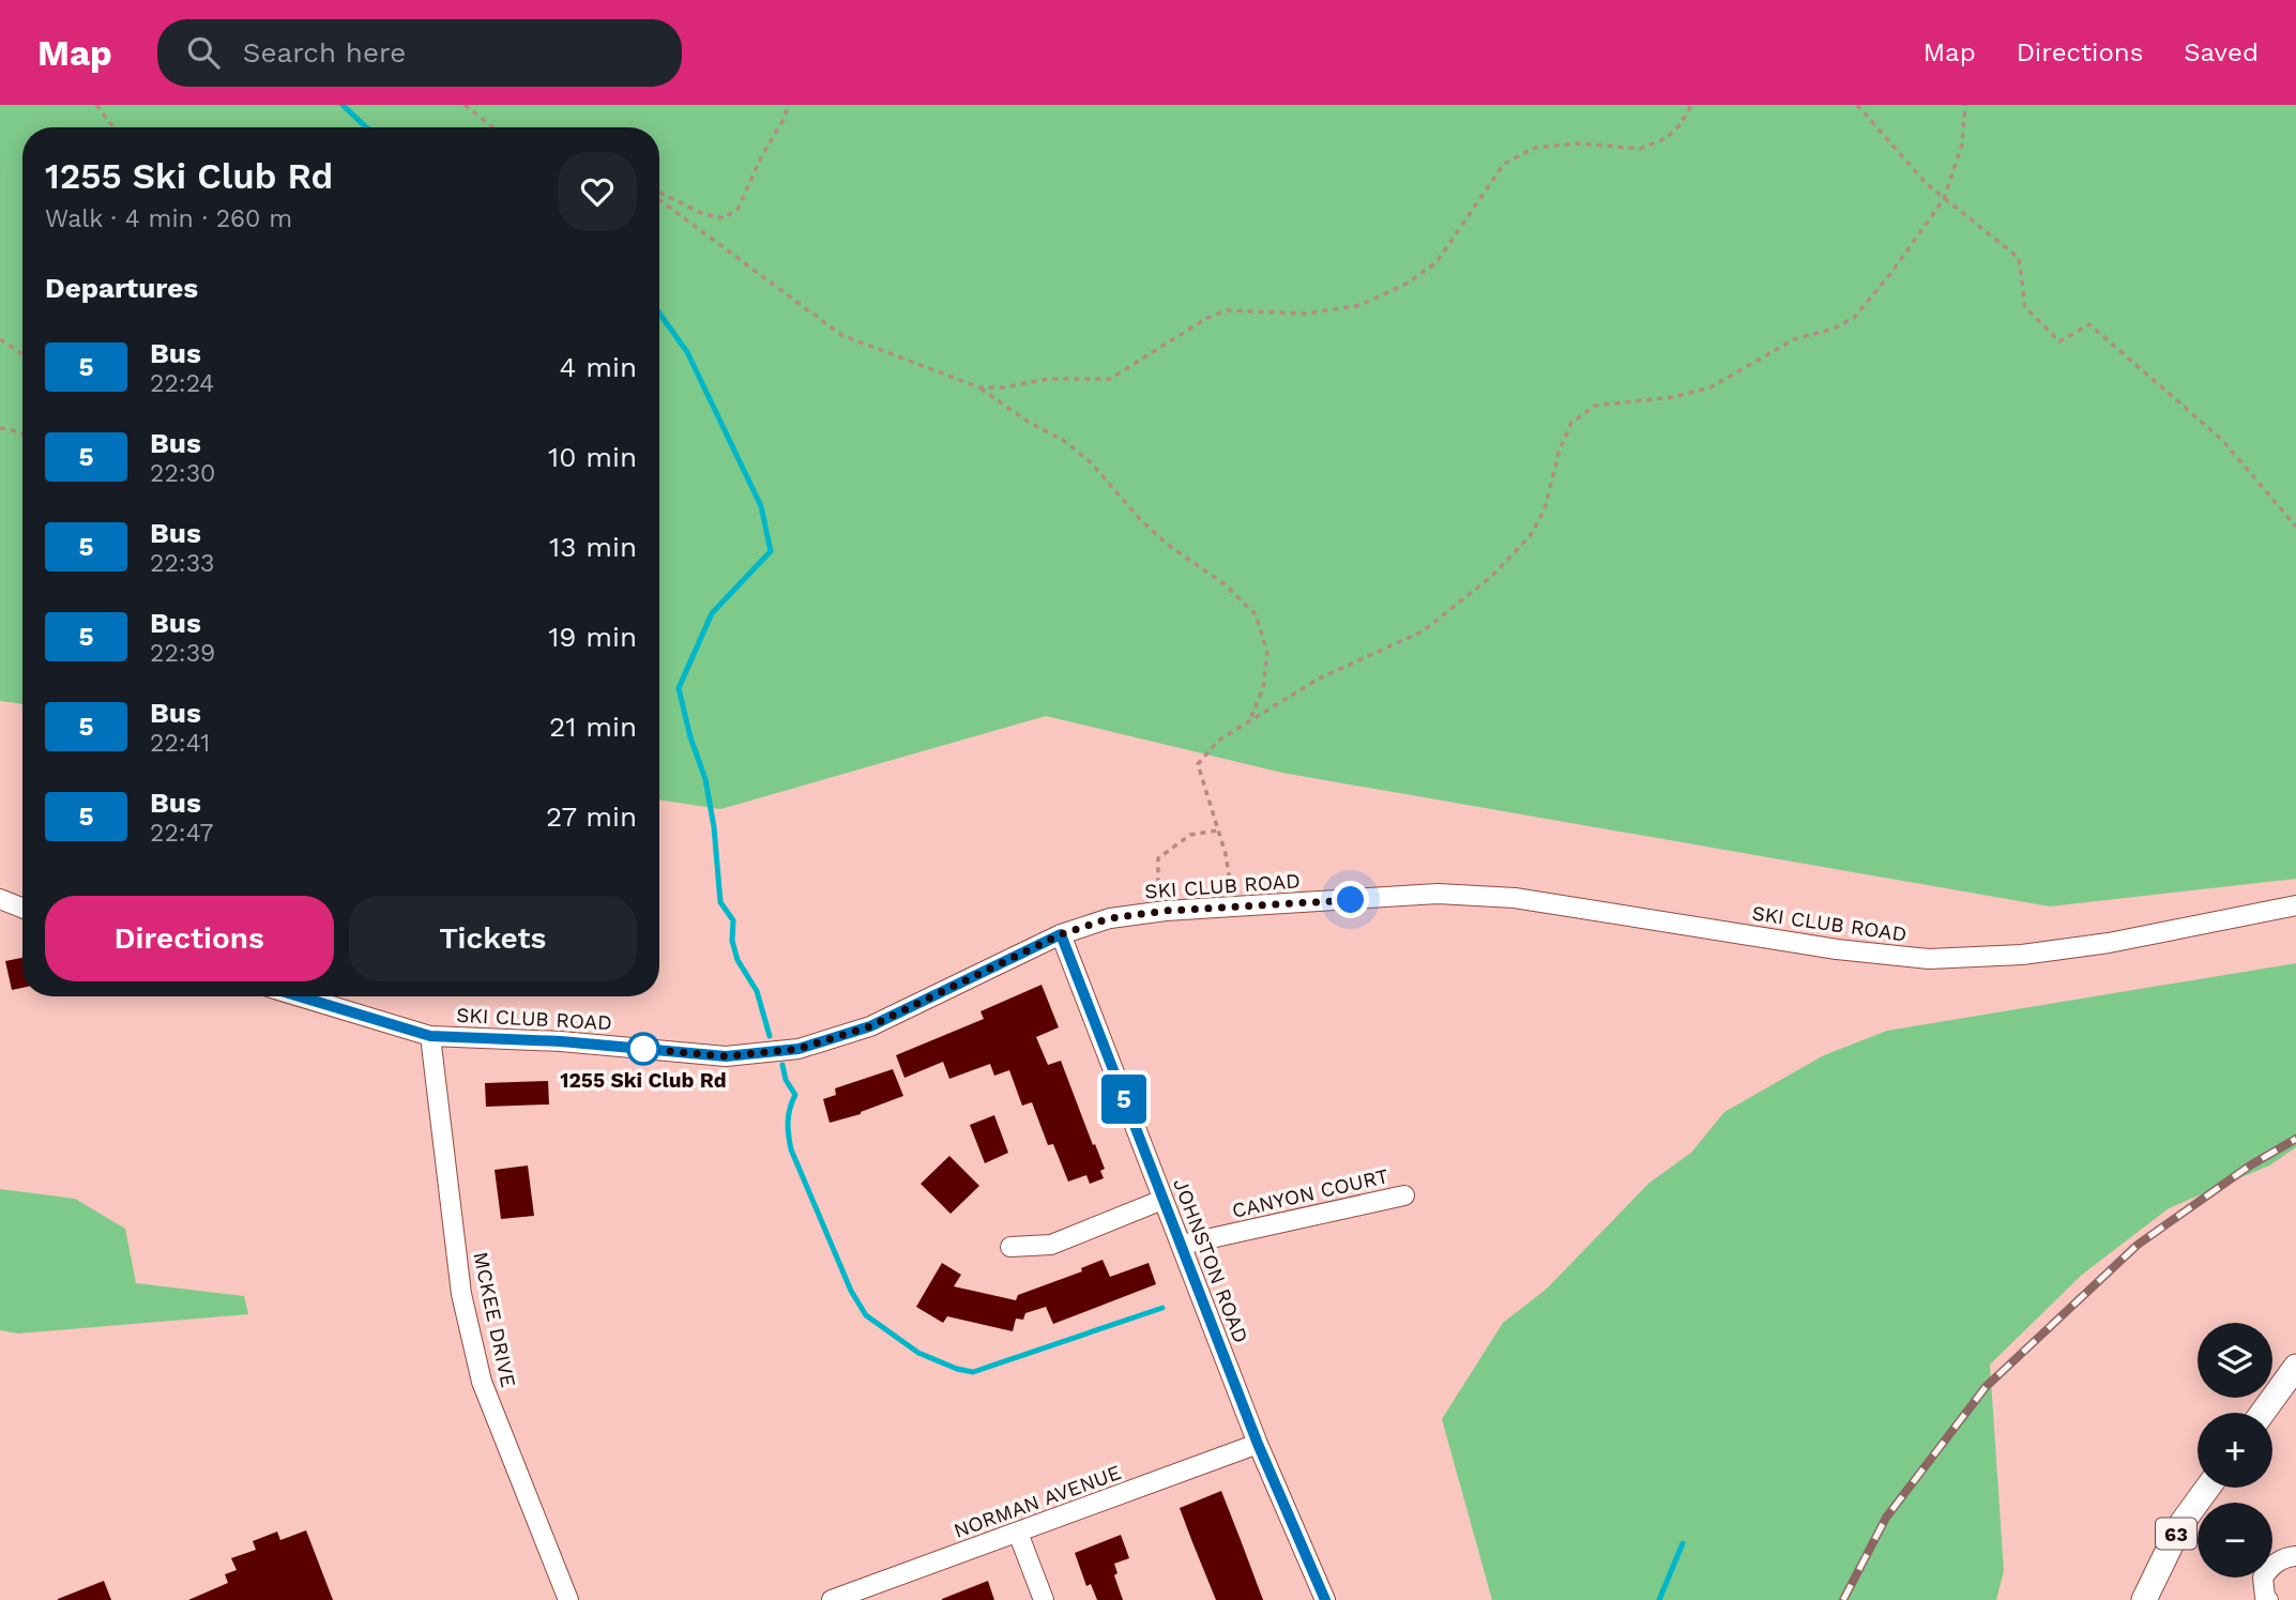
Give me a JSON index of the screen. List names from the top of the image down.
{
  "streets": {
    "main road": ["63"],
    "street": [
      "SKI CLUB ROAD",
      "CANYON COURT",
      "JOHNSTON ROAD",
      "MCKEE DRIVE",
      "NORMAN AVENUE"
    ]
  },
  "crossings": [
    ["SKI CLUB ROAD", "JOHNSTON ROAD"],
    ["SKI CLUB ROAD", "MCKEE DRIVE"],
    ["CANYON COURT", "JOHNSTON ROAD"],
    ["JOHNSTON ROAD", "NORMAN AVENUE"]
  ],
  "places": ["1255 Ski Club Rd"],
  "lines": ["bus line 5"],
  "page": {
    "header": "Map",
    "search": "Search here",
    "nav": ["Map", "Directions", "Saved"],
    "on_map": "5",
    "heading": [
      ["1255 Ski Club Rd", "Walk · 4 min · 260 m"],
      "Departures"
    ],
    "list": [
      {
        "mark": "5",
        "name": "Bus",
        "note": "22:24",
        "value": "4 min"
      },
      {
        "mark": "5",
        "name": "Bus",
        "note": "22:30",
        "value": "10 min"
      },
      {
        "mark": "5",
        "name": "Bus",
        "note": "22:33",
        "value": "13 min"
      },
      {
        "mark": "5",
        "name": "Bus",
        "note": "22:39",
        "value": "19 min"
      },
      {
        "mark": "5",
        "name": "Bus",
        "note": "22:41",
        "value": "21 min"
      },
      {
        "mark": "5",
        "name": "Bus",
        "note": "22:47",
        "value": "27 min"
      }
    ],
    "buttons": ["Directions", "Tickets"],
    "map_buttons": ["+", "−"]
  }
}
